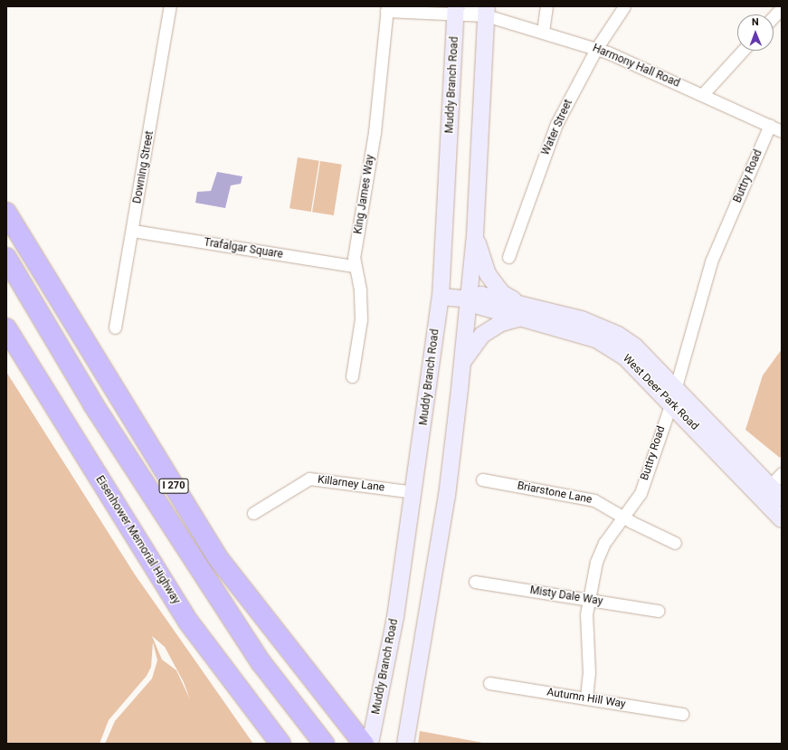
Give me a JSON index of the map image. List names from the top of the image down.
{
  "streets": {
    "highway": ["I 270", "Eisenhower Memorial Highway"],
    "main road": ["Muddy Branch Road", "West Deer Park Road"],
    "street": [
      "Harmony Hall Road",
      "Water Street",
      "Downing Street",
      "Buttry Road",
      "King James Way",
      "Trafalgar Square",
      "Killarney Lane",
      "Briarstone Lane",
      "Misty Dale Way",
      "Autumn Hill Way"
    ]
  },
  "crossings": [
    ["Harmony Hall Road", "Water Street"],
    ["Harmony Hall Road", "Buttry Road"],
    ["Harmony Hall Road", "King James Way"],
    ["Muddy Branch Road", "King James Way"],
    ["Muddy Branch Road", "West Deer Park Road"],
    ["Muddy Branch Road", "Killarney Lane"],
    ["Downing Street", "Trafalgar Square"],
    ["Buttry Road", "West Deer Park Road"],
    ["Buttry Road", "Briarstone Lane"],
    ["Buttry Road", "Misty Dale Way"],
    ["Buttry Road", "Autumn Hill Way"],
    ["King James Way", "Trafalgar Square"]
  ],
  "north": "top"
}
